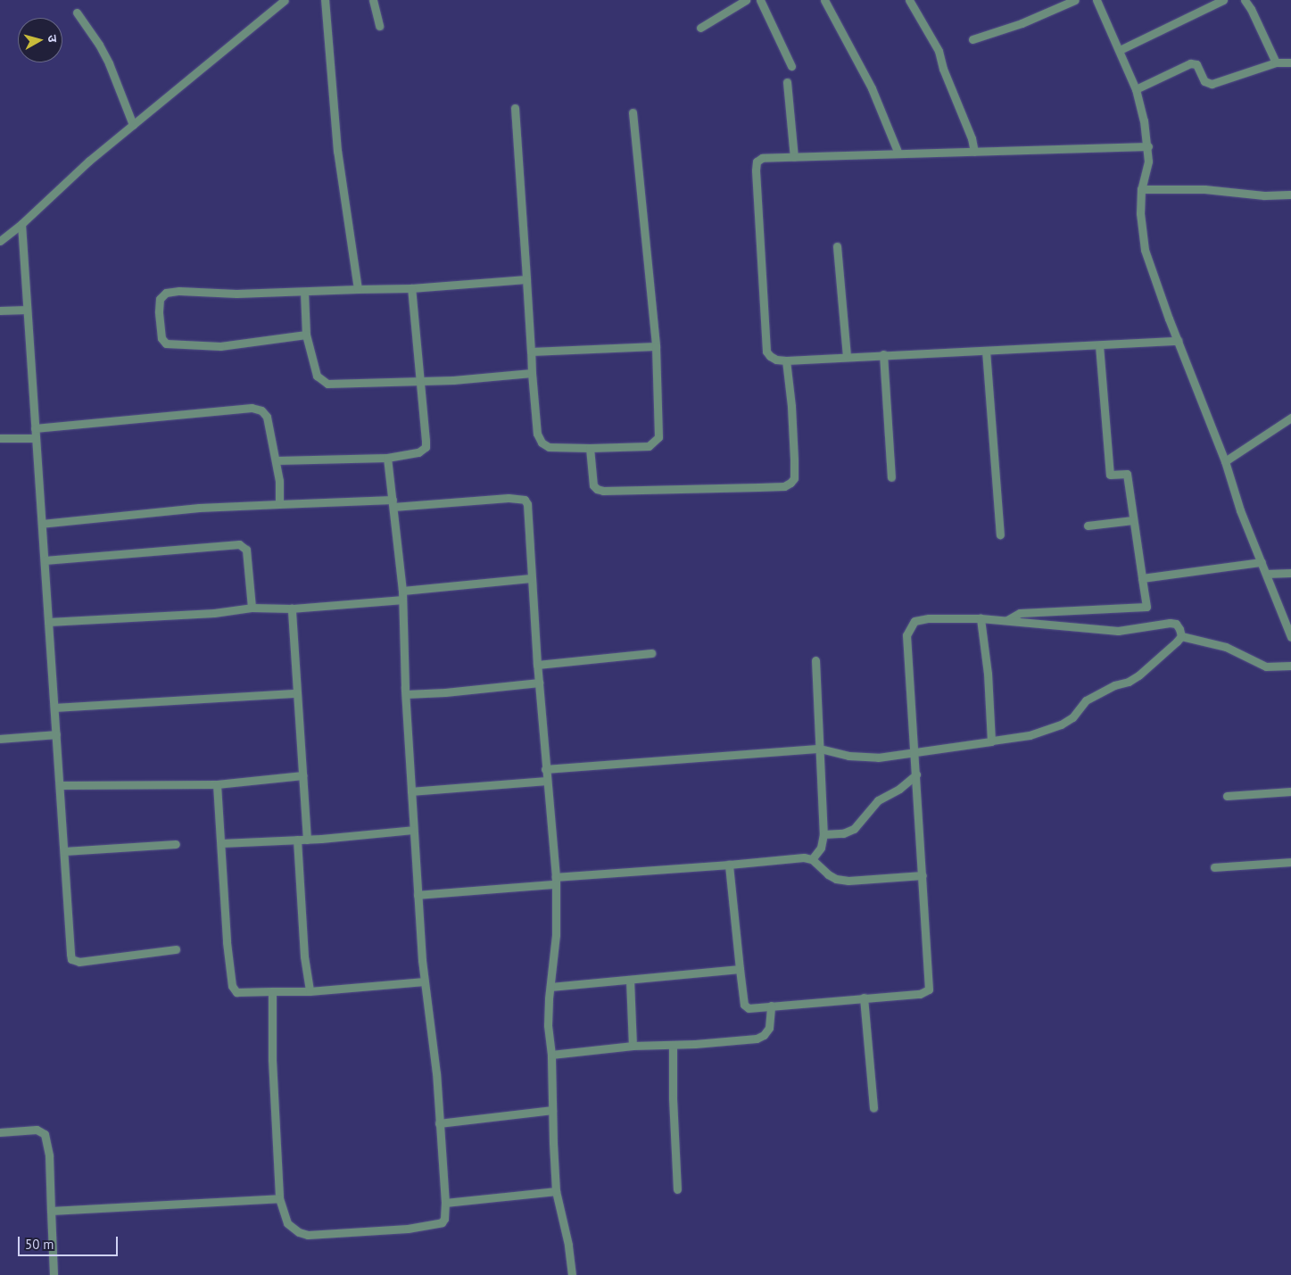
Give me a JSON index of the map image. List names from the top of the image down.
{
  "scale_bar": "50 m",
  "north": "right"
}
